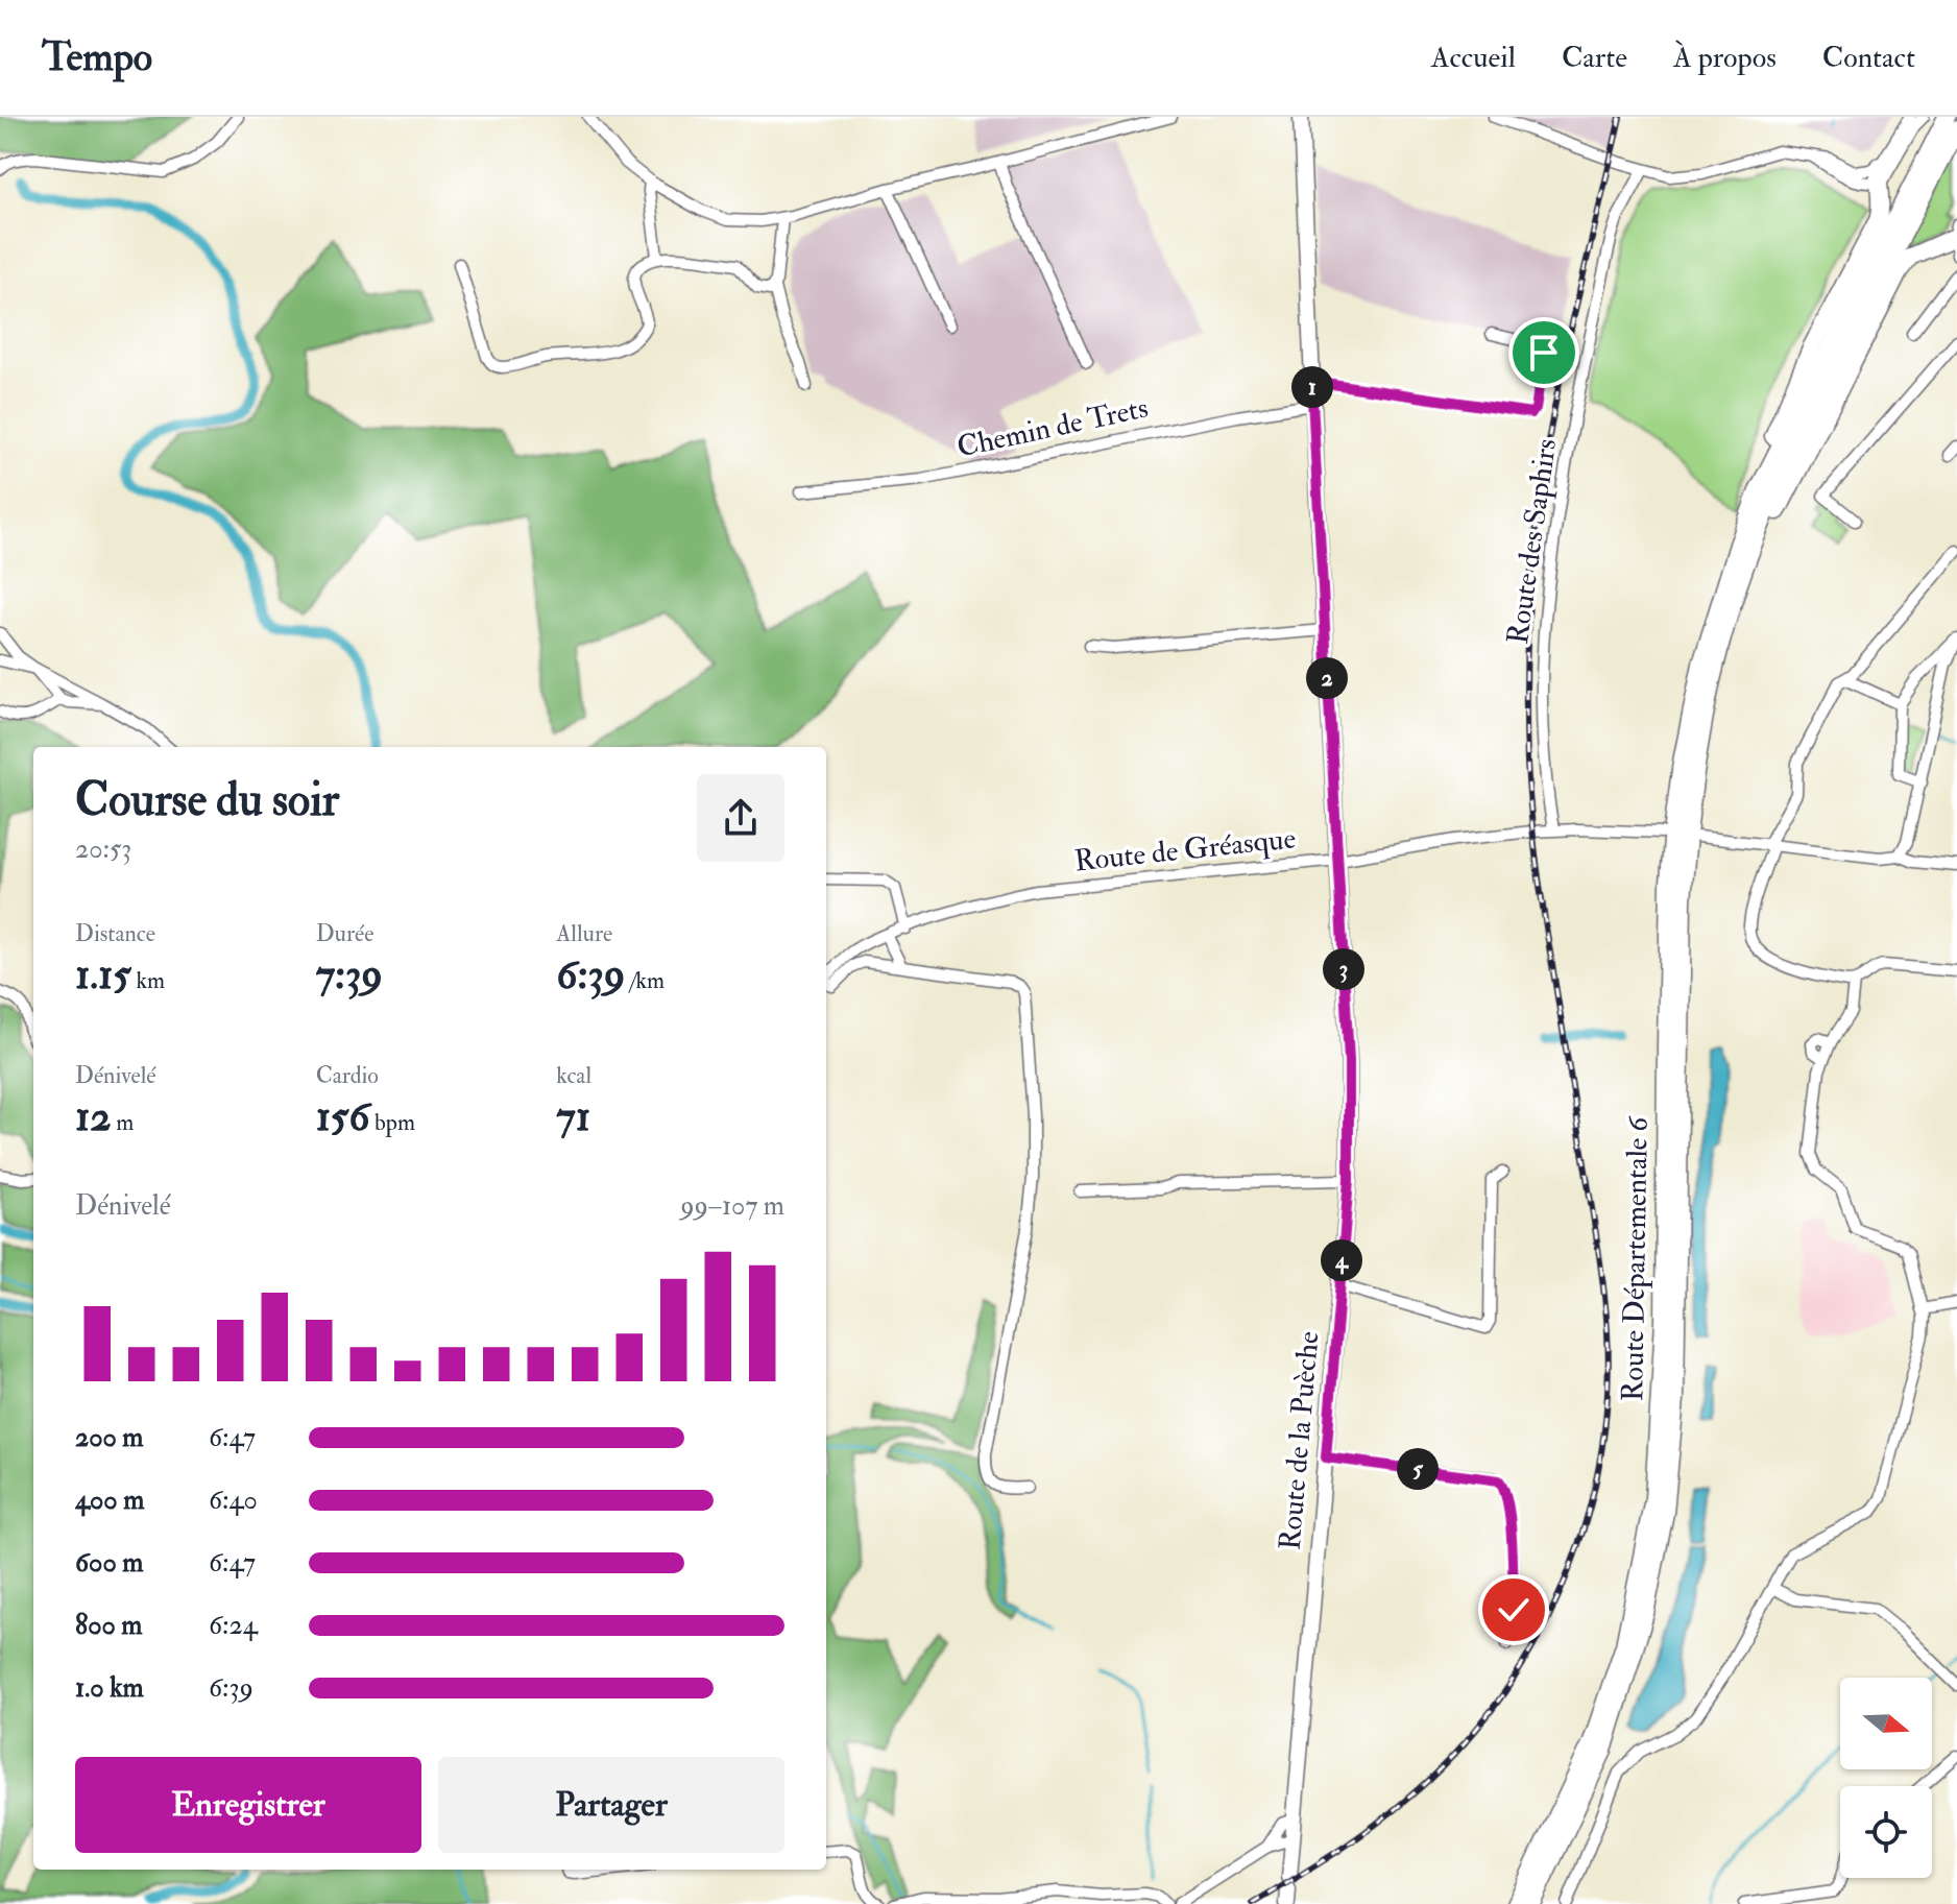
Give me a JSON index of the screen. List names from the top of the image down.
{
  "streets": {
    "highway": ["Route Départementale 6"],
    "main road": ["Route de la Puèche"],
    "street": ["Chemin de Trets", "Route des Saphirs", "Route de Gréasque"]
  },
  "crossings": [
    ["Chemin de Trets", "Route de la Puèche"],
    ["Route des Saphirs", "Route de Gréasque"],
    ["Route de Gréasque", "Route de la Puèche"]
  ],
  "north": "right",
  "page": {
    "header": "Tempo",
    "nav": [
      "Accueil",
      "Carte",
      "À propos",
      "Contact"
    ],
    "pins": [
      "1",
      "2",
      "3",
      "4",
      "5"
    ],
    "heading": ["Course du soir", "20:53"],
    "stats": [
      ["Distance", "1.15 km"],
      ["Durée", "7:39"],
      ["Allure", "6:39 /km"],
      ["Dénivelé", "12 m"],
      ["Cardio", "156 bpm"],
      ["kcal", "71"]
    ],
    "chart": ["Dénivelé", "99–107 m"],
    "list": [
      {
        "name": "200 m",
        "note": "6:47"
      },
      {
        "name": "400 m",
        "note": "6:40"
      },
      {
        "name": "600 m",
        "note": "6:47"
      },
      {
        "name": "800 m",
        "note": "6:24"
      },
      {
        "name": "1.0 km",
        "note": "6:39"
      }
    ],
    "buttons": ["Enregistrer", "Partager"]
  }
}
